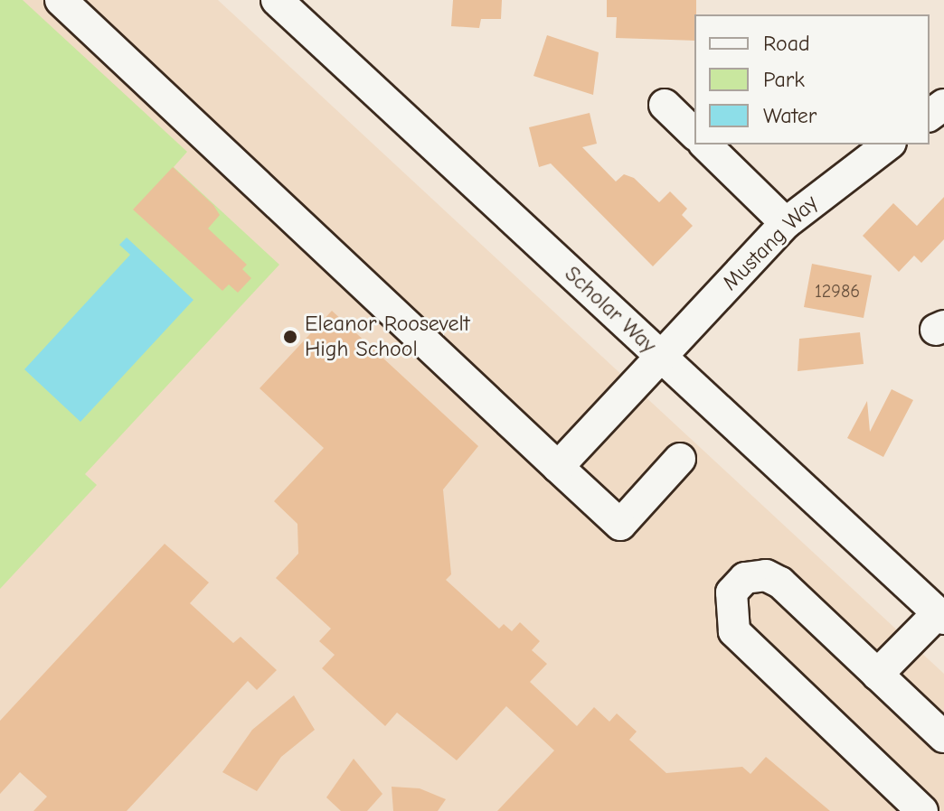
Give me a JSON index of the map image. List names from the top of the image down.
{
  "streets": {
    "street": ["Mustang Way", "Scholar Way"]
  },
  "crossings": [
    ["Mustang Way", "Scholar Way"]
  ],
  "places": ["Eleanor Roosevelt High School"],
  "house_numbers": ["12986"],
  "legend": ["Road", "Park", "Water"]
}
